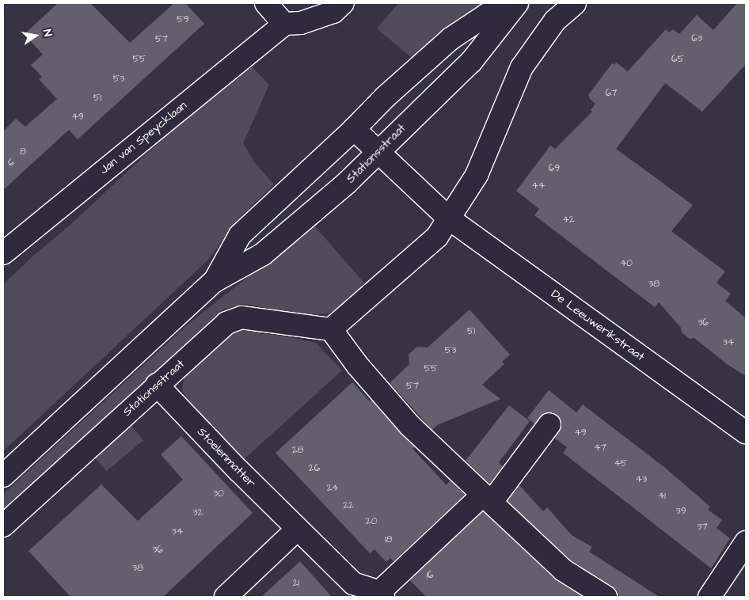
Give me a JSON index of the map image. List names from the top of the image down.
{
  "streets": {
    "street": [
      "Jan van Speycklaan",
      "Stationsstraat",
      "De Leeuwerikstraat",
      "Stoelenmatter"
    ]
  },
  "crossings": [
    ["Stationsstraat", "De Leeuwerikstraat"],
    ["Stationsstraat", "Stoelenmatter"]
  ],
  "house_numbers": [
    "59",
    "63",
    "57",
    "55",
    "65",
    "53",
    "67",
    "51",
    "49",
    "8",
    "6",
    "69",
    "44",
    "42",
    "40",
    "38",
    "36",
    "51",
    "34",
    "53",
    "55",
    "57",
    "49",
    "47",
    "28",
    "45",
    "26",
    "43",
    "24",
    "30",
    "41",
    "22",
    "39",
    "32",
    "20",
    "37",
    "34",
    "18",
    "36",
    "38",
    "16",
    "21"
  ],
  "north": "right"
}
